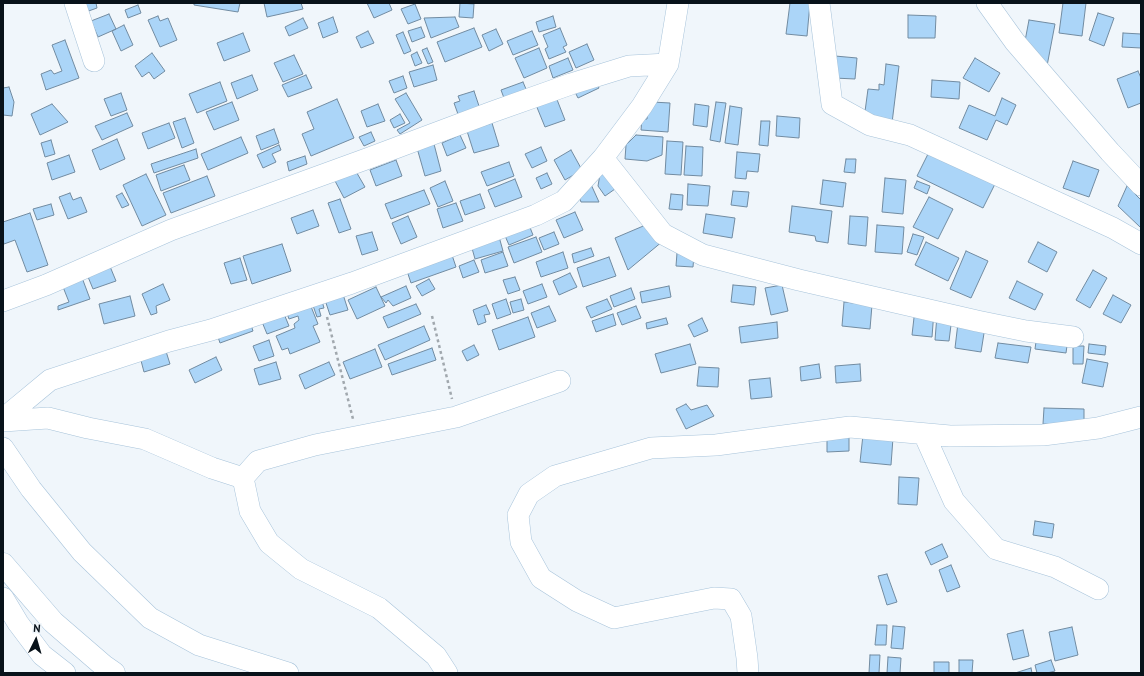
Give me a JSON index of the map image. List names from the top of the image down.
{
  "north": "top"
}
